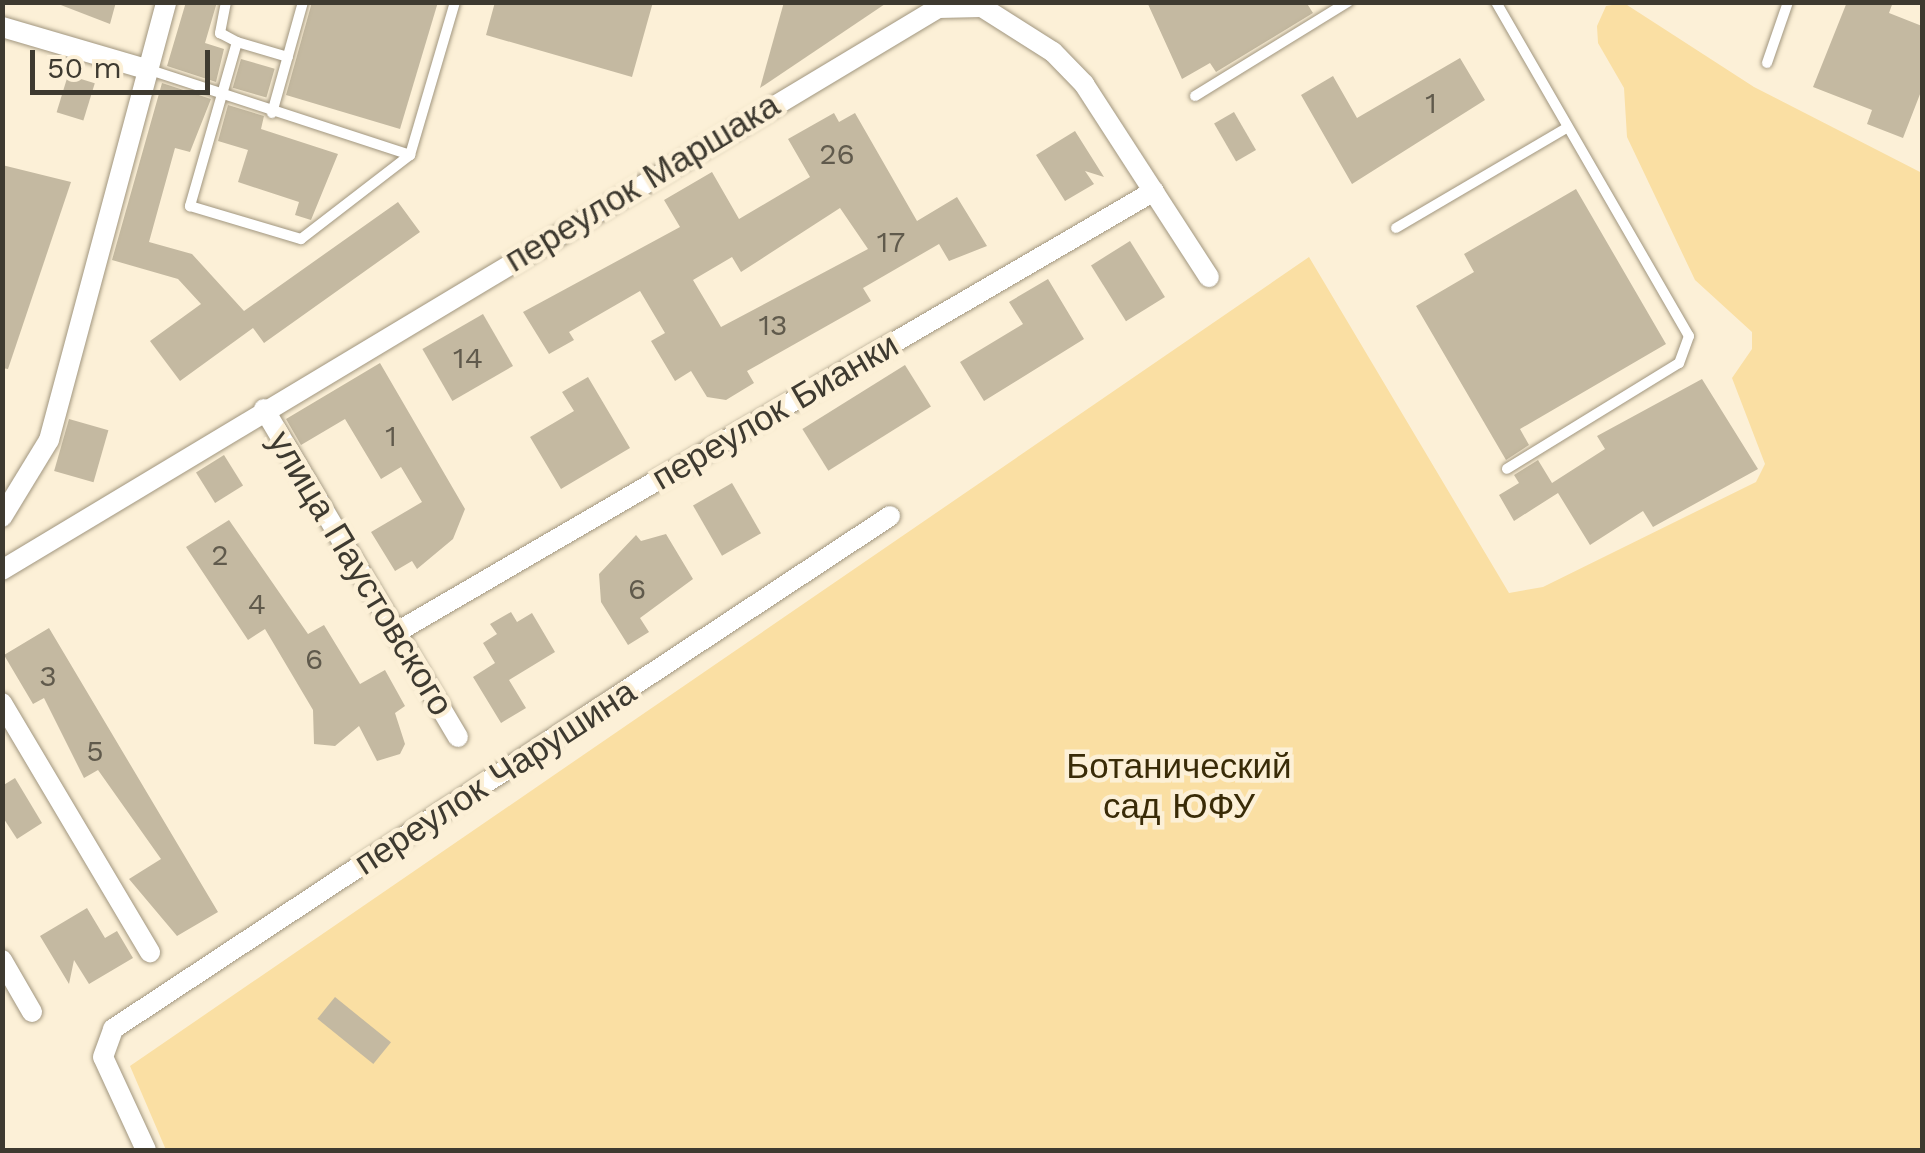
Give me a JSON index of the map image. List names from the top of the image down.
{
  "streets": {
    "street": [
      "переулок Маршака",
      "переулок Бианки",
      "улица Паустовского",
      "переулок Чарушина"
    ]
  },
  "crossings": [
    ["переулок Маршака", "переулок Бианки"],
    ["переулок Маршака", "улица Паустовского"],
    ["переулок Бианки", "улица Паустовского"]
  ],
  "parks": ["Ботанический сад ЮФУ"],
  "house_numbers": [
    "1",
    "26",
    "17",
    "13",
    "14",
    "1",
    "2",
    "6",
    "4",
    "6",
    "3",
    "5"
  ],
  "scale_bar": "50 m"
}
